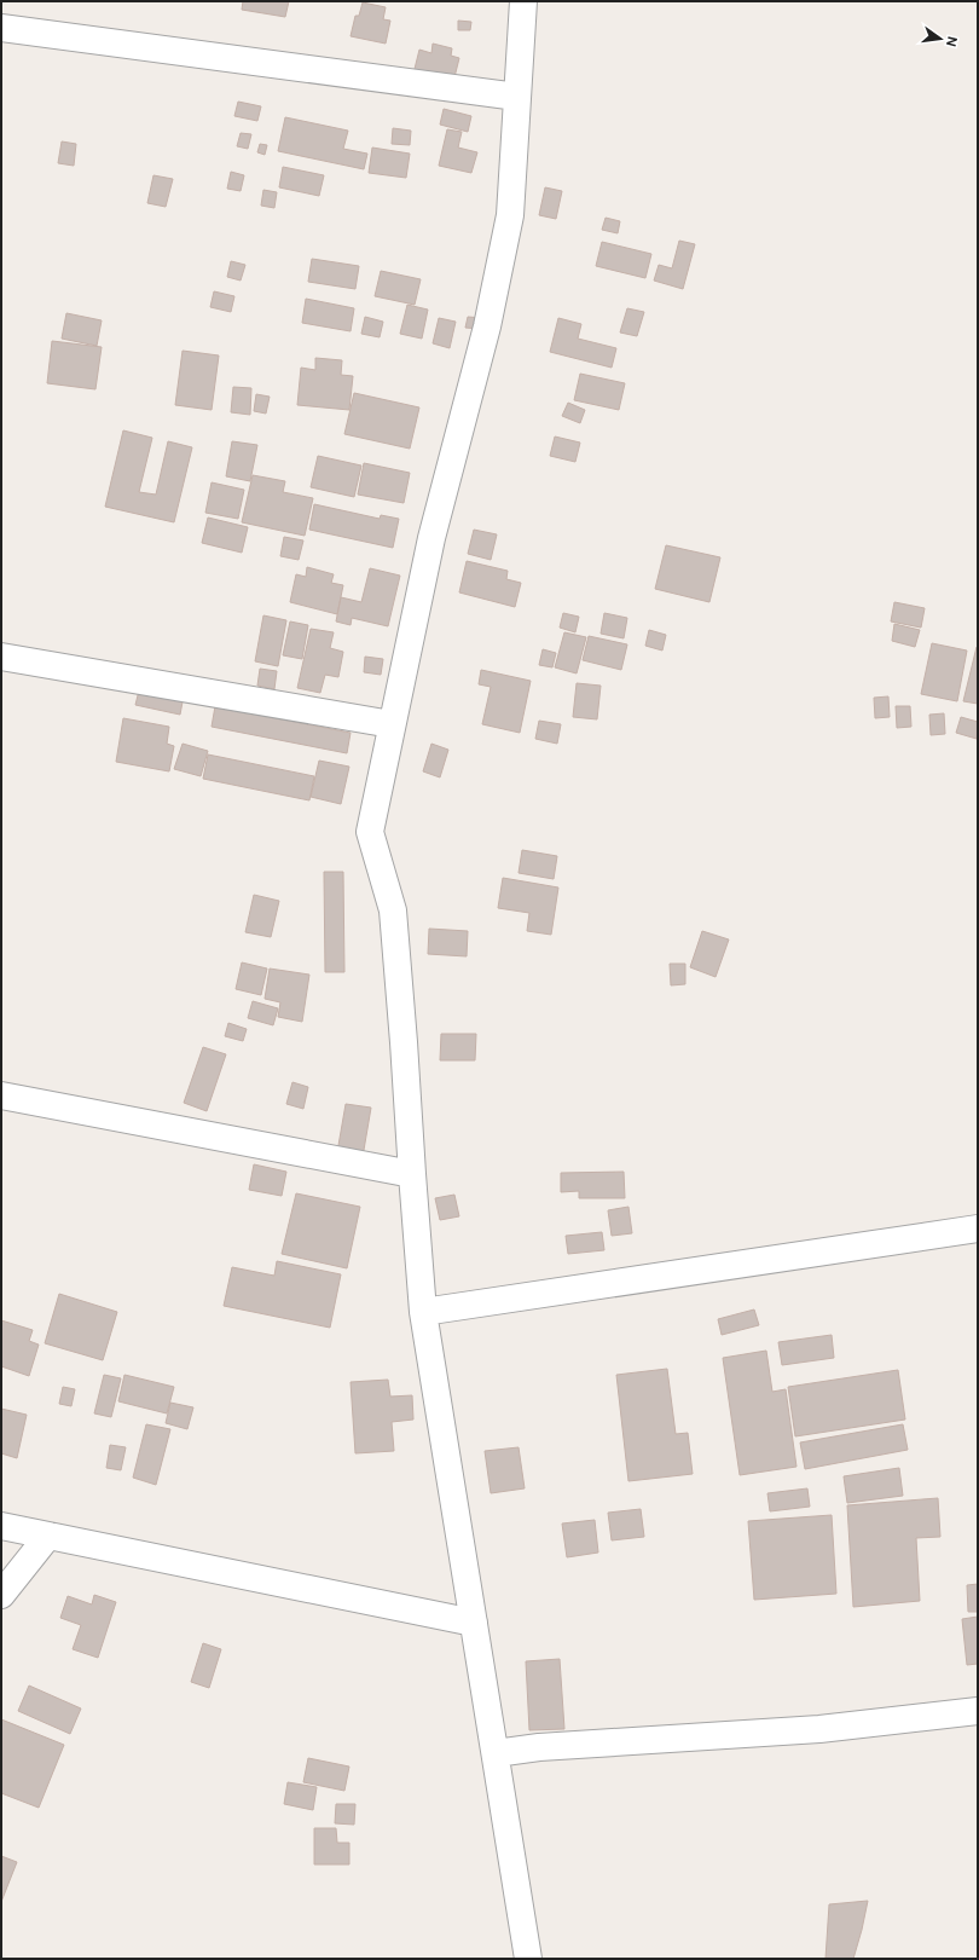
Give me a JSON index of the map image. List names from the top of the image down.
{
  "north": "right"
}
